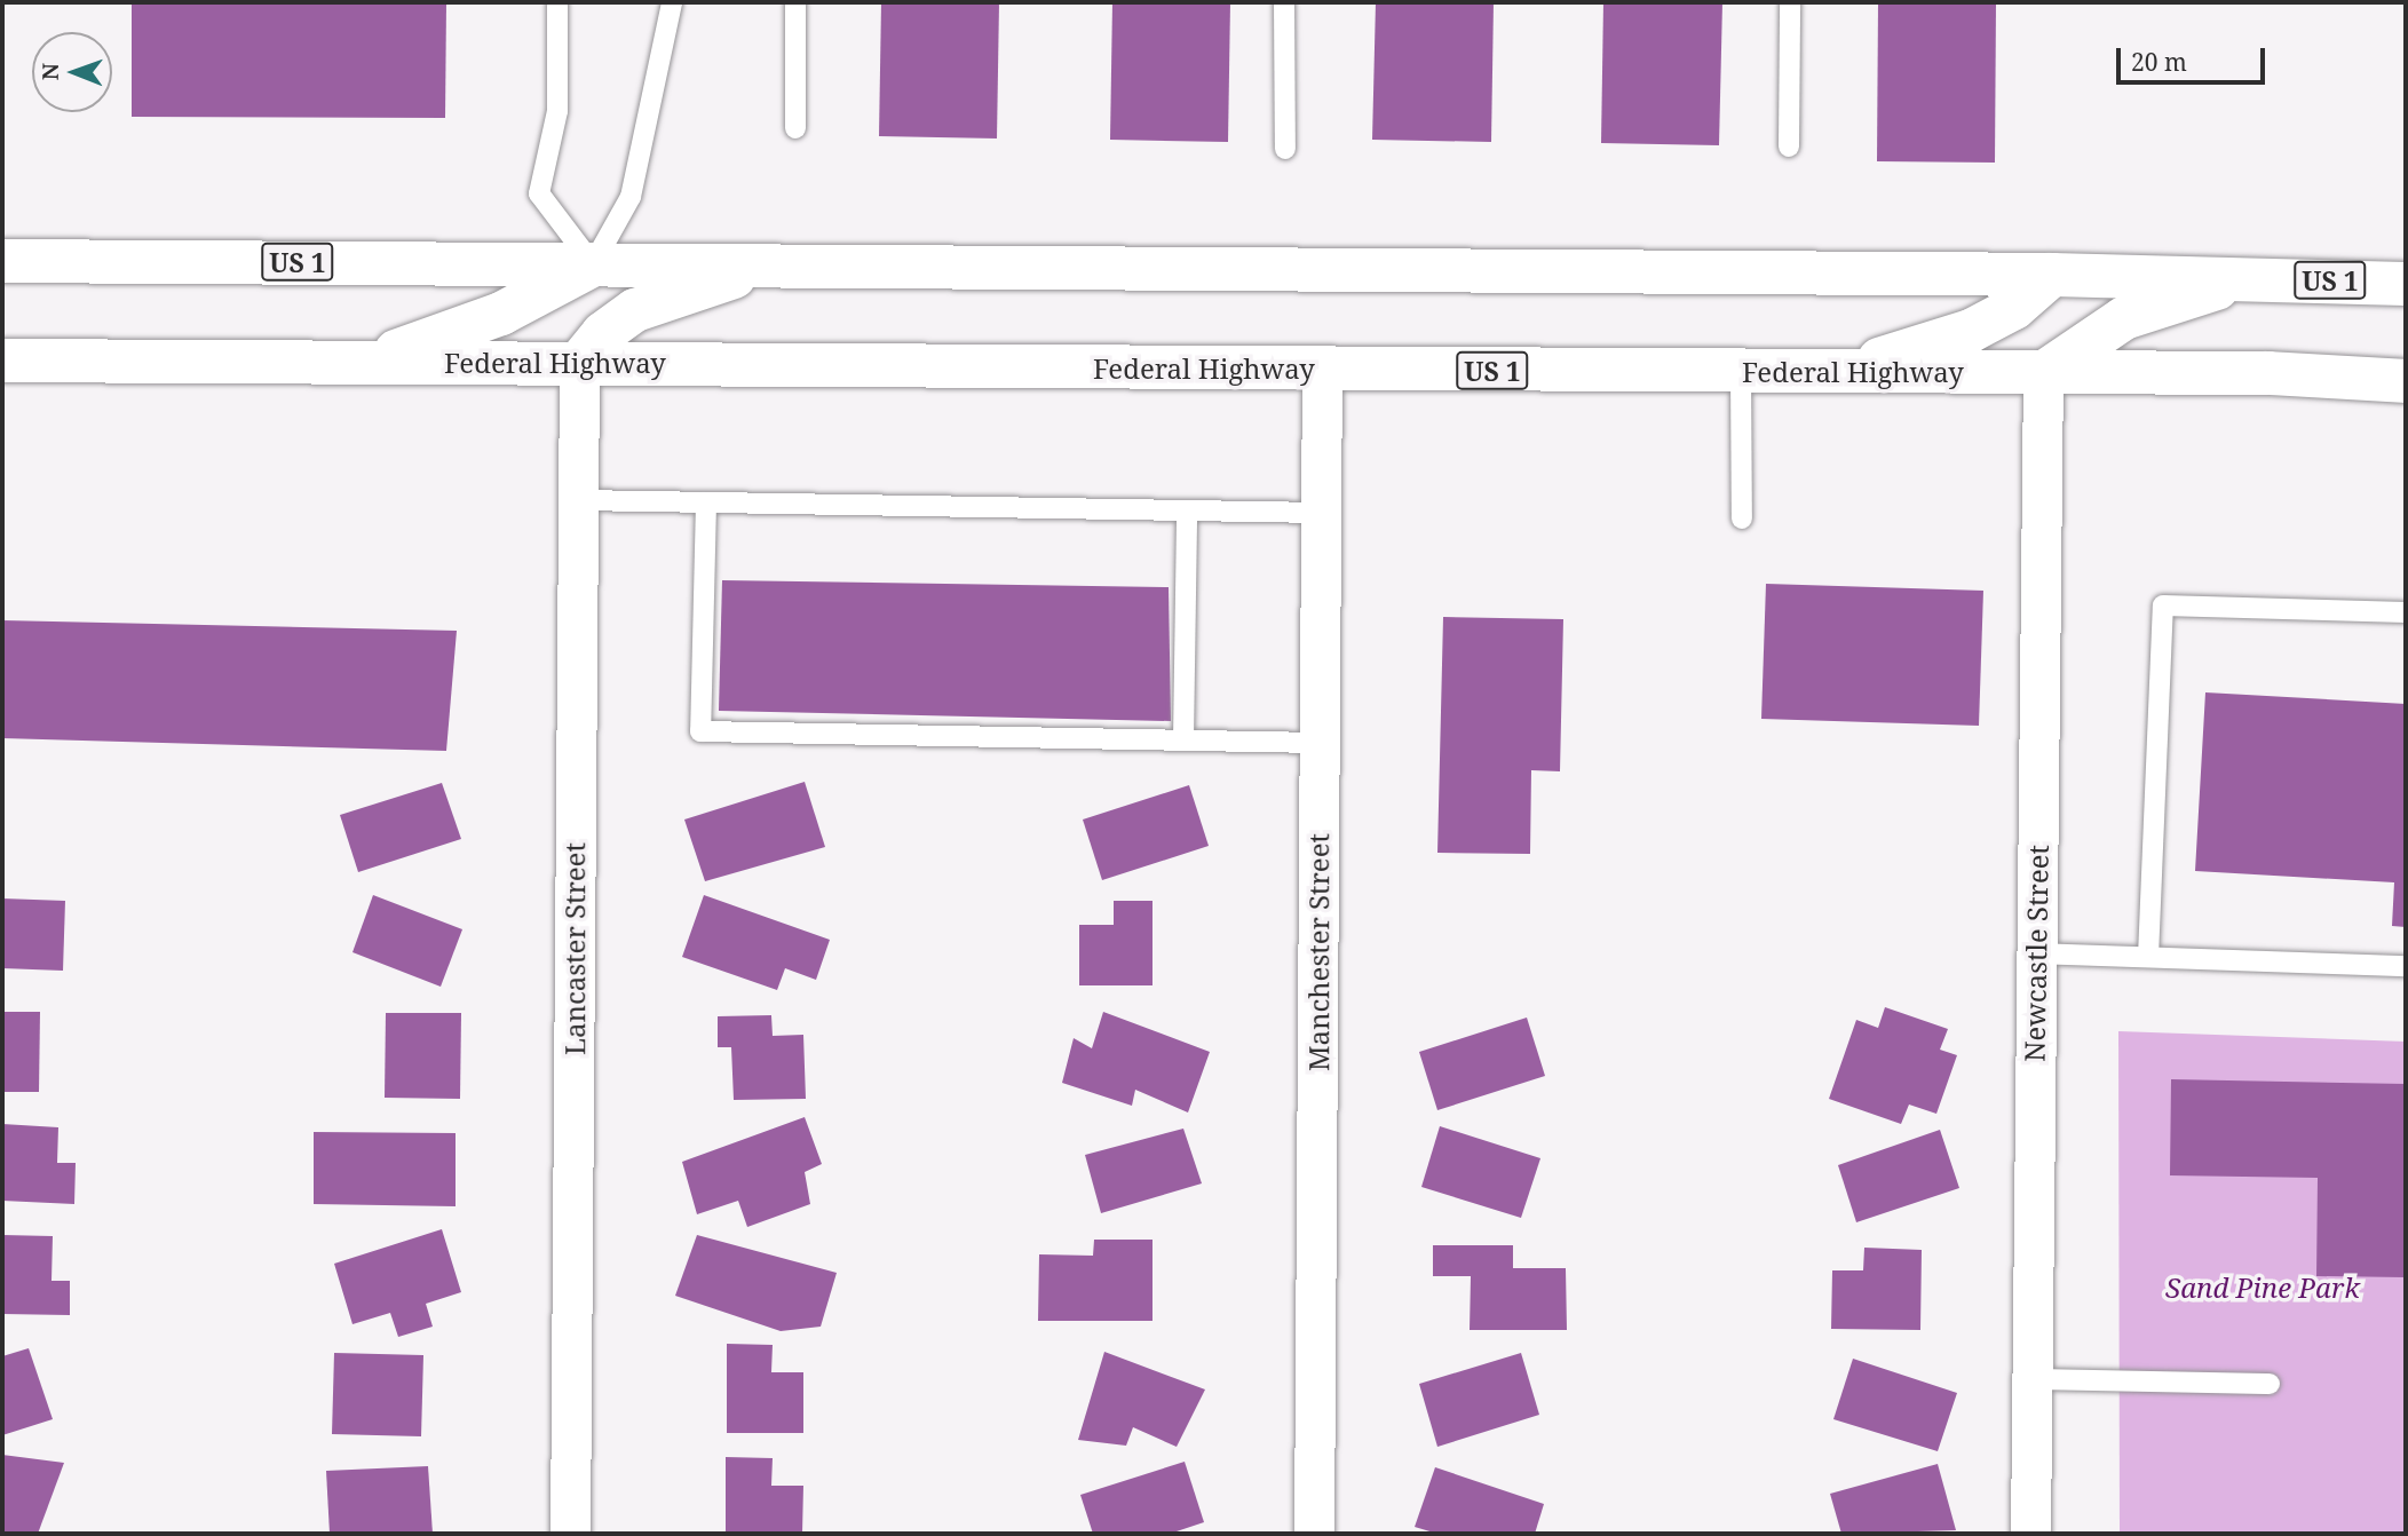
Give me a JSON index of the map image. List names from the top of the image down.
{
  "streets": {
    "main road": ["US 1", "Federal Highway"],
    "street": ["Lancaster Street", "Manchester Street", "Newcastle Street"]
  },
  "crossings": [
    ["Federal Highway", "Lancaster Street"],
    ["Federal Highway", "Manchester Street"],
    ["Federal Highway", "Newcastle Street"]
  ],
  "parks": ["Sand Pine Park"],
  "scale_bar": "20 m",
  "north": "left"
}
